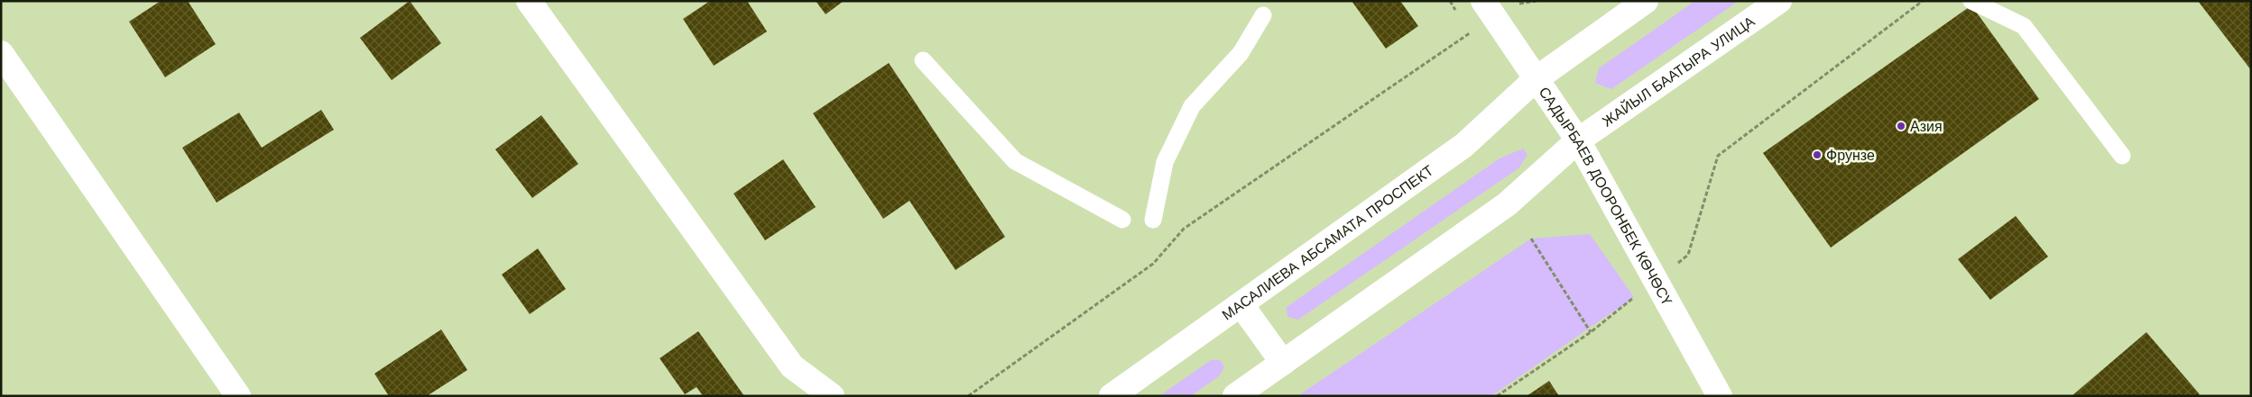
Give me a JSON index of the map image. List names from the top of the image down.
{
  "streets": {
    "main road": ["ЖАЙЫЛ БААТЫРА УЛИЦА", "САДЫРБАЕВ ДООРОНБЕК КӨЧӨСҮ", "МАСАЛИЕВА АБСАМАТА ПРОСПЕКТ"]
  },
  "crossings": [
    ["ЖАЙЫЛ БААТЫРА УЛИЦА", "САДЫРБАЕВ ДООРОНБЕК КӨЧӨСҮ"],
    ["САДЫРБАЕВ ДООРОНБЕК КӨЧӨСҮ", "МАСАЛИЕВА АБСАМАТА ПРОСПЕКТ"]
  ],
  "places": ["Азия", "Фрунзе"]
}
